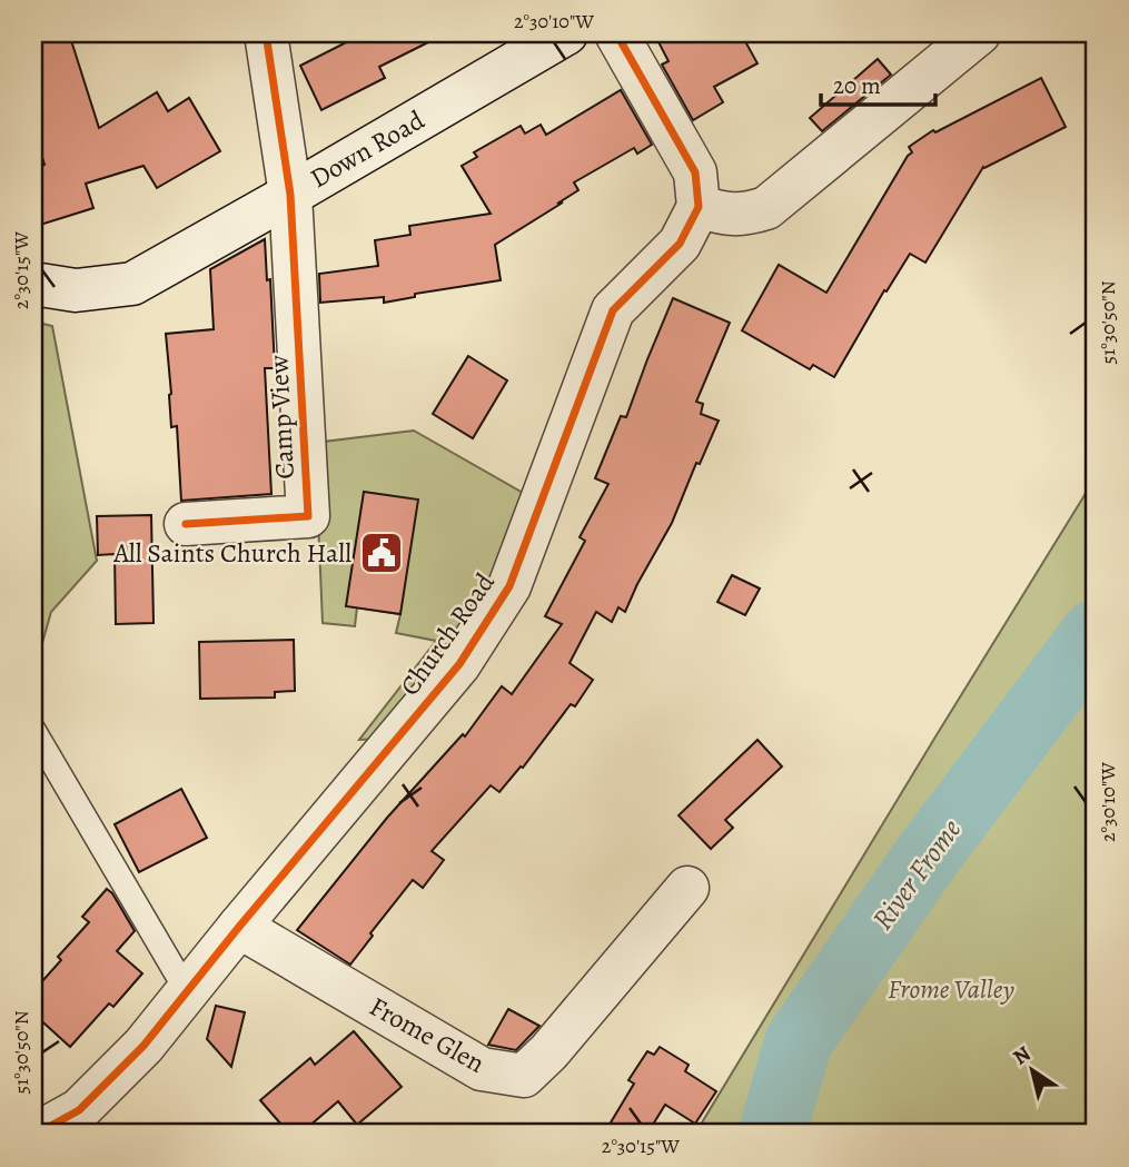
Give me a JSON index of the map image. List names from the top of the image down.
{
  "streets": {
    "street": [
      "Down Road",
      "Camp View",
      "Church Road",
      "Frome Glen"
    ]
  },
  "crossings": [
    ["Down Road", "Camp View"],
    ["Church Road", "Frome Glen"]
  ],
  "water": ["River Frome"],
  "parks": ["Frome Valley"],
  "places": {
    "public building": ["All Saints Church Hall"]
  },
  "scale_bar": "20 m",
  "north": "top left",
  "coordinates": ["2°30'10\"W", "2°30'15\"W", "51°30'50\"N"]
}
